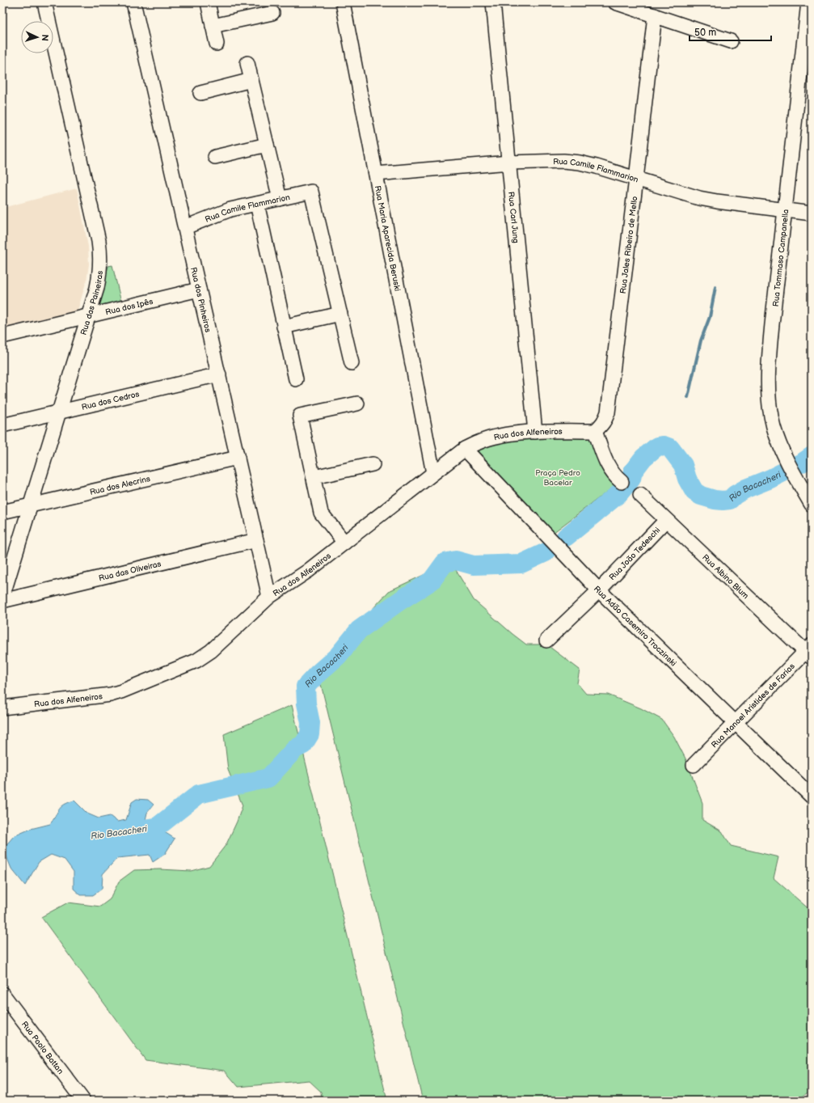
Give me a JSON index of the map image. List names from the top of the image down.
{
  "streets": {
    "street": [
      "Rua Camile Flammarion",
      "Rua Carl Jung",
      "Rua Maria Aparecida Beruski",
      "Rua Jales Ribeiro de Mello",
      "Rua Tommaso Campanella",
      "Rua dos Pinheiros",
      "Rua das Paineiras",
      "Rua dos Ipês",
      "Rua dos Cedros",
      "Rua dos Alfeneiros",
      "Rua dos Alecrins",
      "Rua João Tedeschi",
      "Rua das Oliveiras",
      "Rua Albino Blum",
      "Rua Adão Casemiro Troczinski",
      "Rua Manoel Aristides de Farias",
      "Rua Paolo Battan"
    ]
  },
  "crossings": [
    ["Rua Camile Flammarion", "Rua Carl Jung"],
    ["Rua Camile Flammarion", "Rua Maria Aparecida Beruski"],
    ["Rua Camile Flammarion", "Rua Jales Ribeiro de Mello"],
    ["Rua Camile Flammarion", "Rua Tommaso Campanella"],
    ["Rua Camile Flammarion", "Rua dos Pinheiros"],
    ["Rua Carl Jung", "Rua dos Alfeneiros"],
    ["Rua Maria Aparecida Beruski", "Rua dos Alfeneiros"],
    ["Rua Jales Ribeiro de Mello", "Rua dos Alfeneiros"],
    ["Rua dos Pinheiros", "Rua dos Ipês"],
    ["Rua dos Pinheiros", "Rua dos Cedros"],
    ["Rua dos Pinheiros", "Rua dos Alfeneiros"],
    ["Rua dos Pinheiros", "Rua dos Alecrins"],
    ["Rua dos Pinheiros", "Rua das Oliveiras"],
    ["Rua das Paineiras", "Rua dos Ipês"],
    ["Rua das Paineiras", "Rua dos Cedros"],
    ["Rua das Paineiras", "Rua dos Alecrins"],
    ["Rua dos Alfeneiros", "Rua Adão Casemiro Troczinski"],
    ["Rua João Tedeschi", "Rua Albino Blum"],
    ["Rua João Tedeschi", "Rua Adão Casemiro Troczinski"],
    ["Rua Albino Blum", "Rua Manoel Aristides de Farias"],
    ["Rua Adão Casemiro Troczinski", "Rua Manoel Aristides de Farias"]
  ],
  "water": ["Rio Bacacheri"],
  "parks": ["Praça Pedro Bacelar"],
  "scale_bar": "50 m",
  "north": "right"
}
